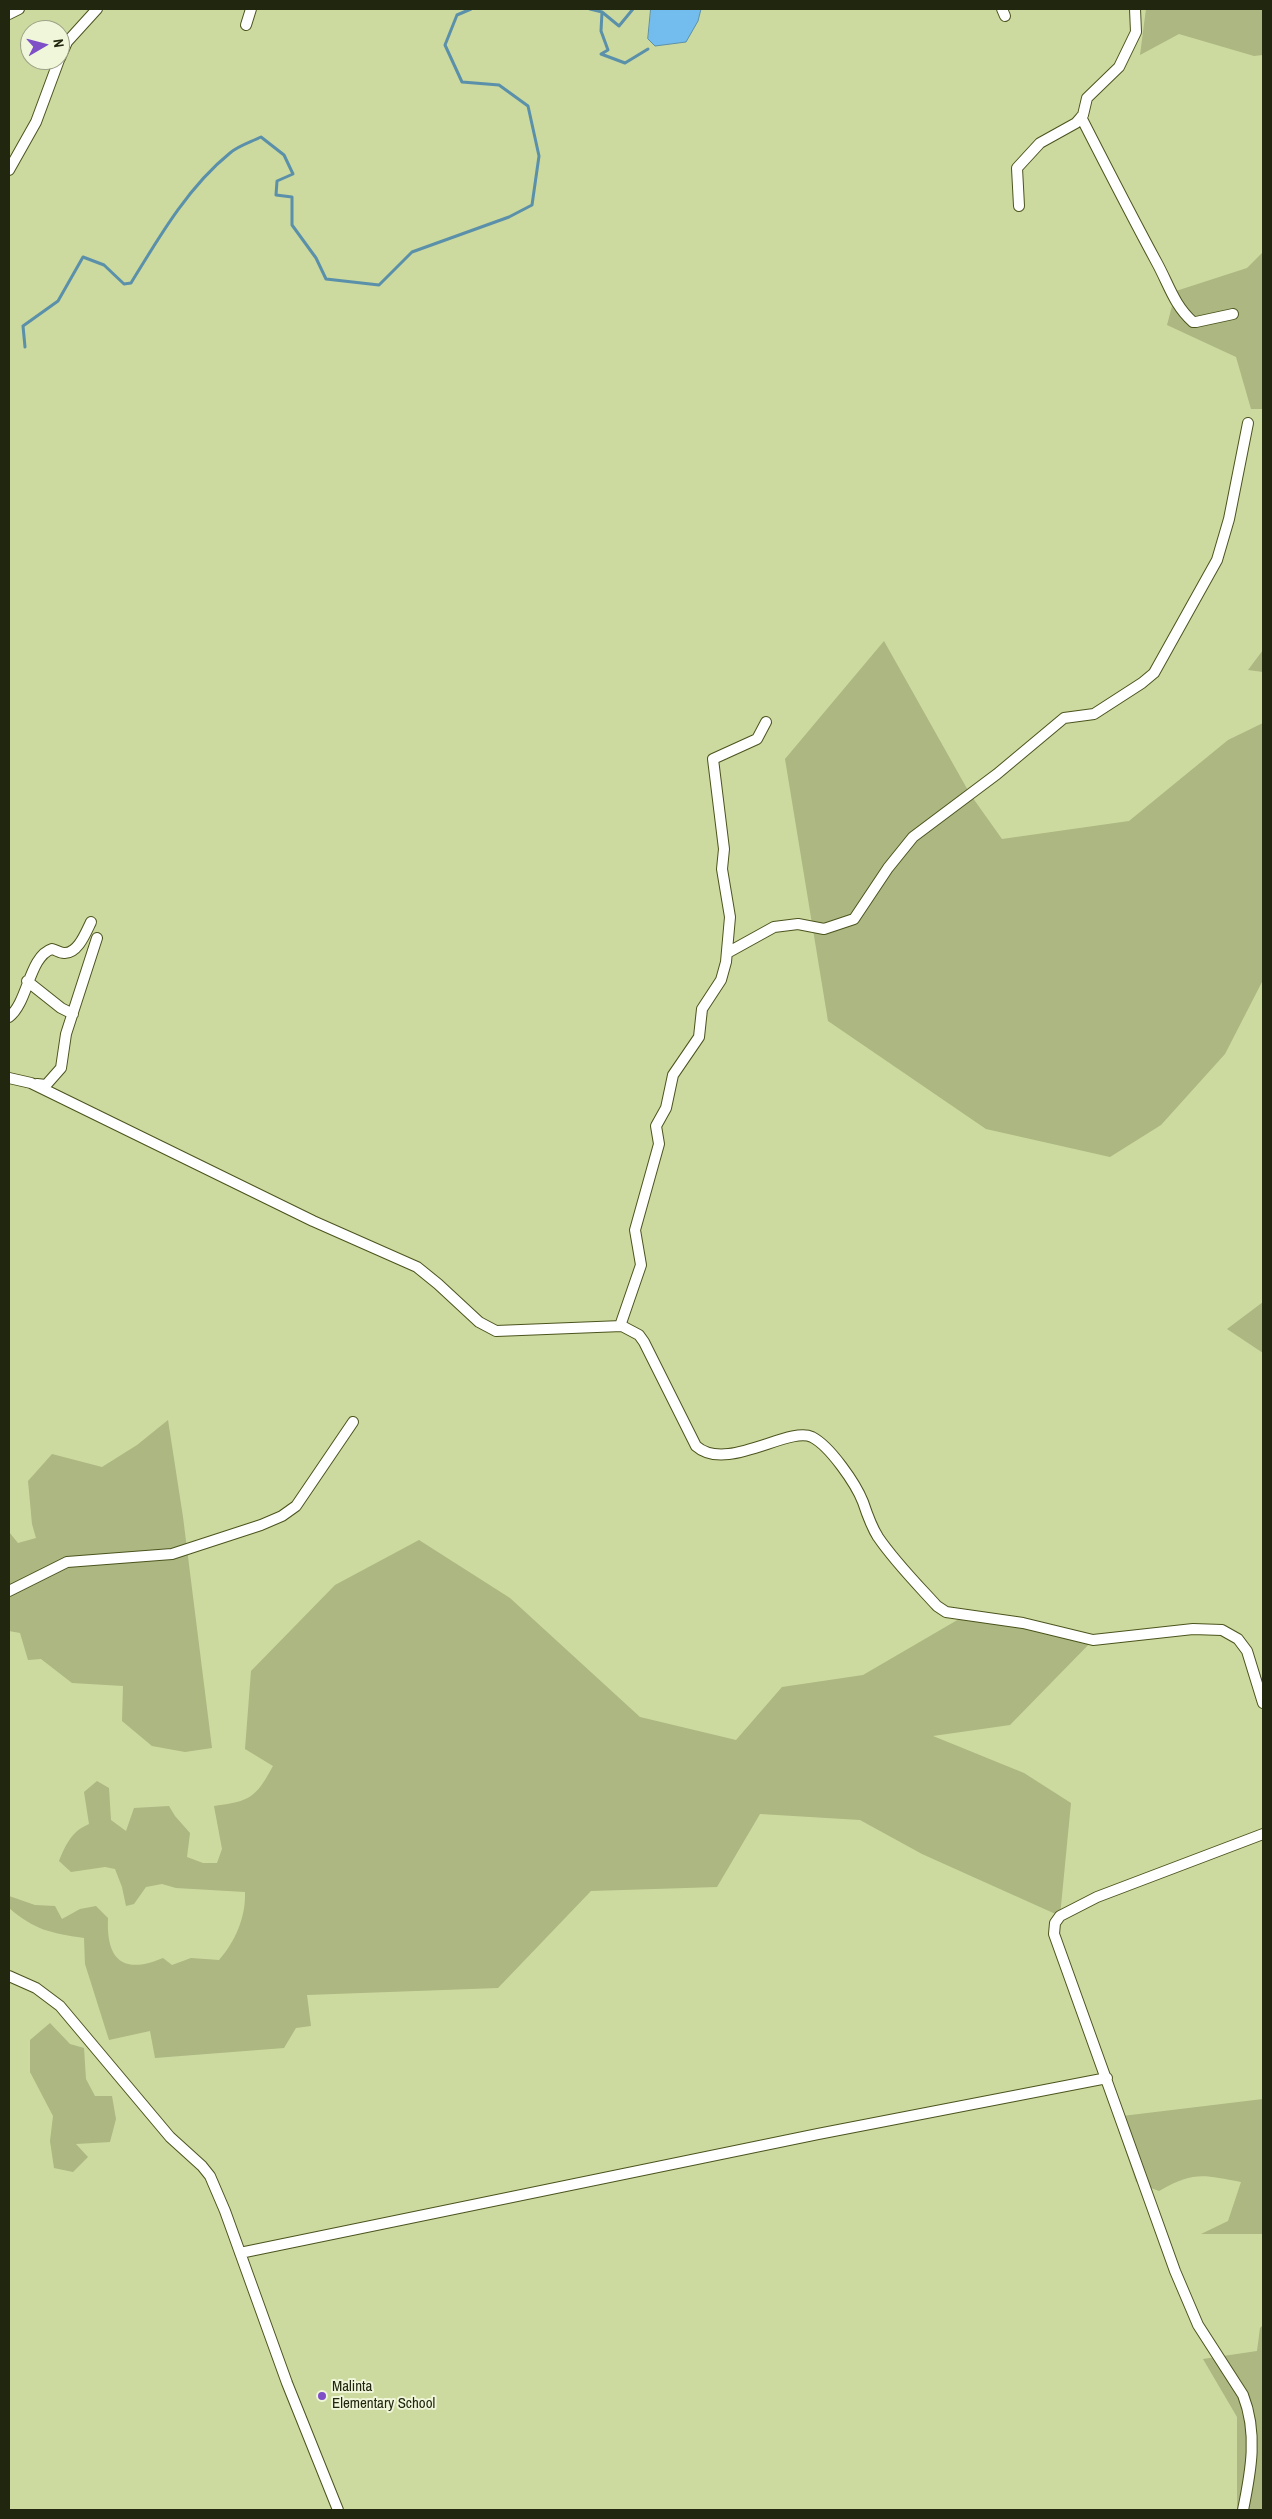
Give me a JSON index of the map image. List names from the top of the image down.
{
  "places": ["Malinta Elementary School"],
  "north": "right"
}
